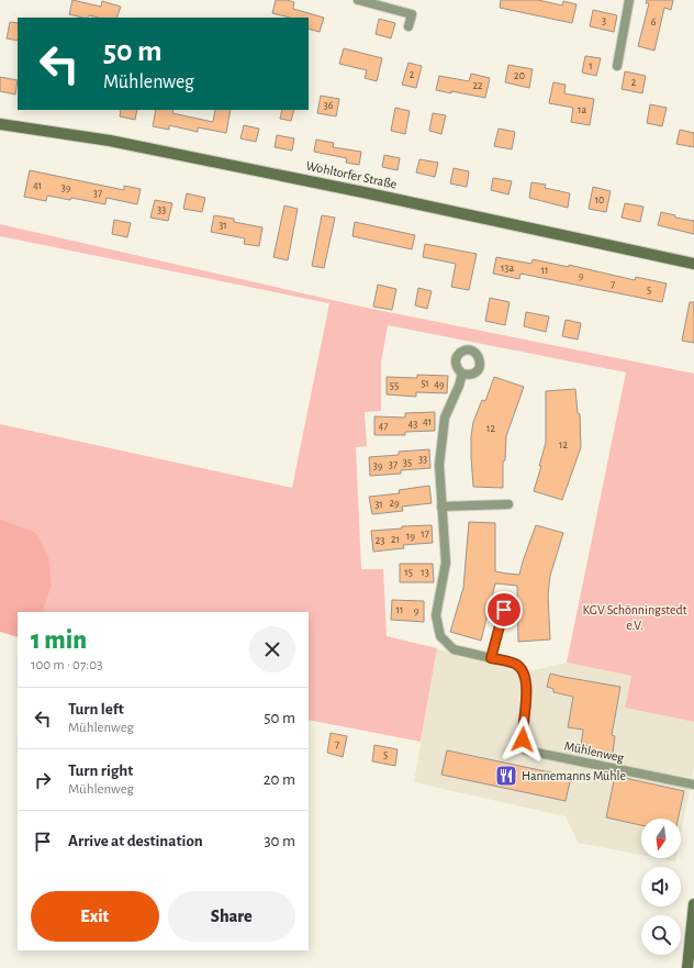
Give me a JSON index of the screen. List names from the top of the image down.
{
  "streets": {
    "street": ["Wohltorfer Straße", "Mühlenweg"]
  },
  "parks": ["KGV Schönningstedt e.V."],
  "places": {
    "restaurant": ["Hannemanns Mühle"]
  },
  "house_numbers": [
    "3",
    "6",
    "1",
    "2",
    "20",
    "2",
    "22",
    "36",
    "1a",
    "41",
    "39",
    "37",
    "10",
    "33",
    "31",
    "13a",
    "11",
    "9",
    "7",
    "5",
    "51",
    "49",
    "55",
    "41",
    "43",
    "47",
    "12",
    "12",
    "33",
    "35",
    "37",
    "39",
    "29",
    "31",
    "17",
    "19",
    "21",
    "23",
    "15",
    "13",
    "11",
    "9",
    "7",
    "5"
  ],
  "north": "bottom",
  "page": {
    "turn": ["50 m", "Mühlenweg"],
    "heading": ["1 min", "100 m · 07:03"],
    "list": [
      {
        "name": "Turn left",
        "note": "Mühlenweg",
        "value": "50 m"
      },
      {
        "name": "Turn right",
        "note": "Mühlenweg",
        "value": "20 m"
      },
      {
        "name": "Arrive at destination",
        "value": "30 m"
      }
    ],
    "buttons": ["Exit", "Share"]
  }
}
